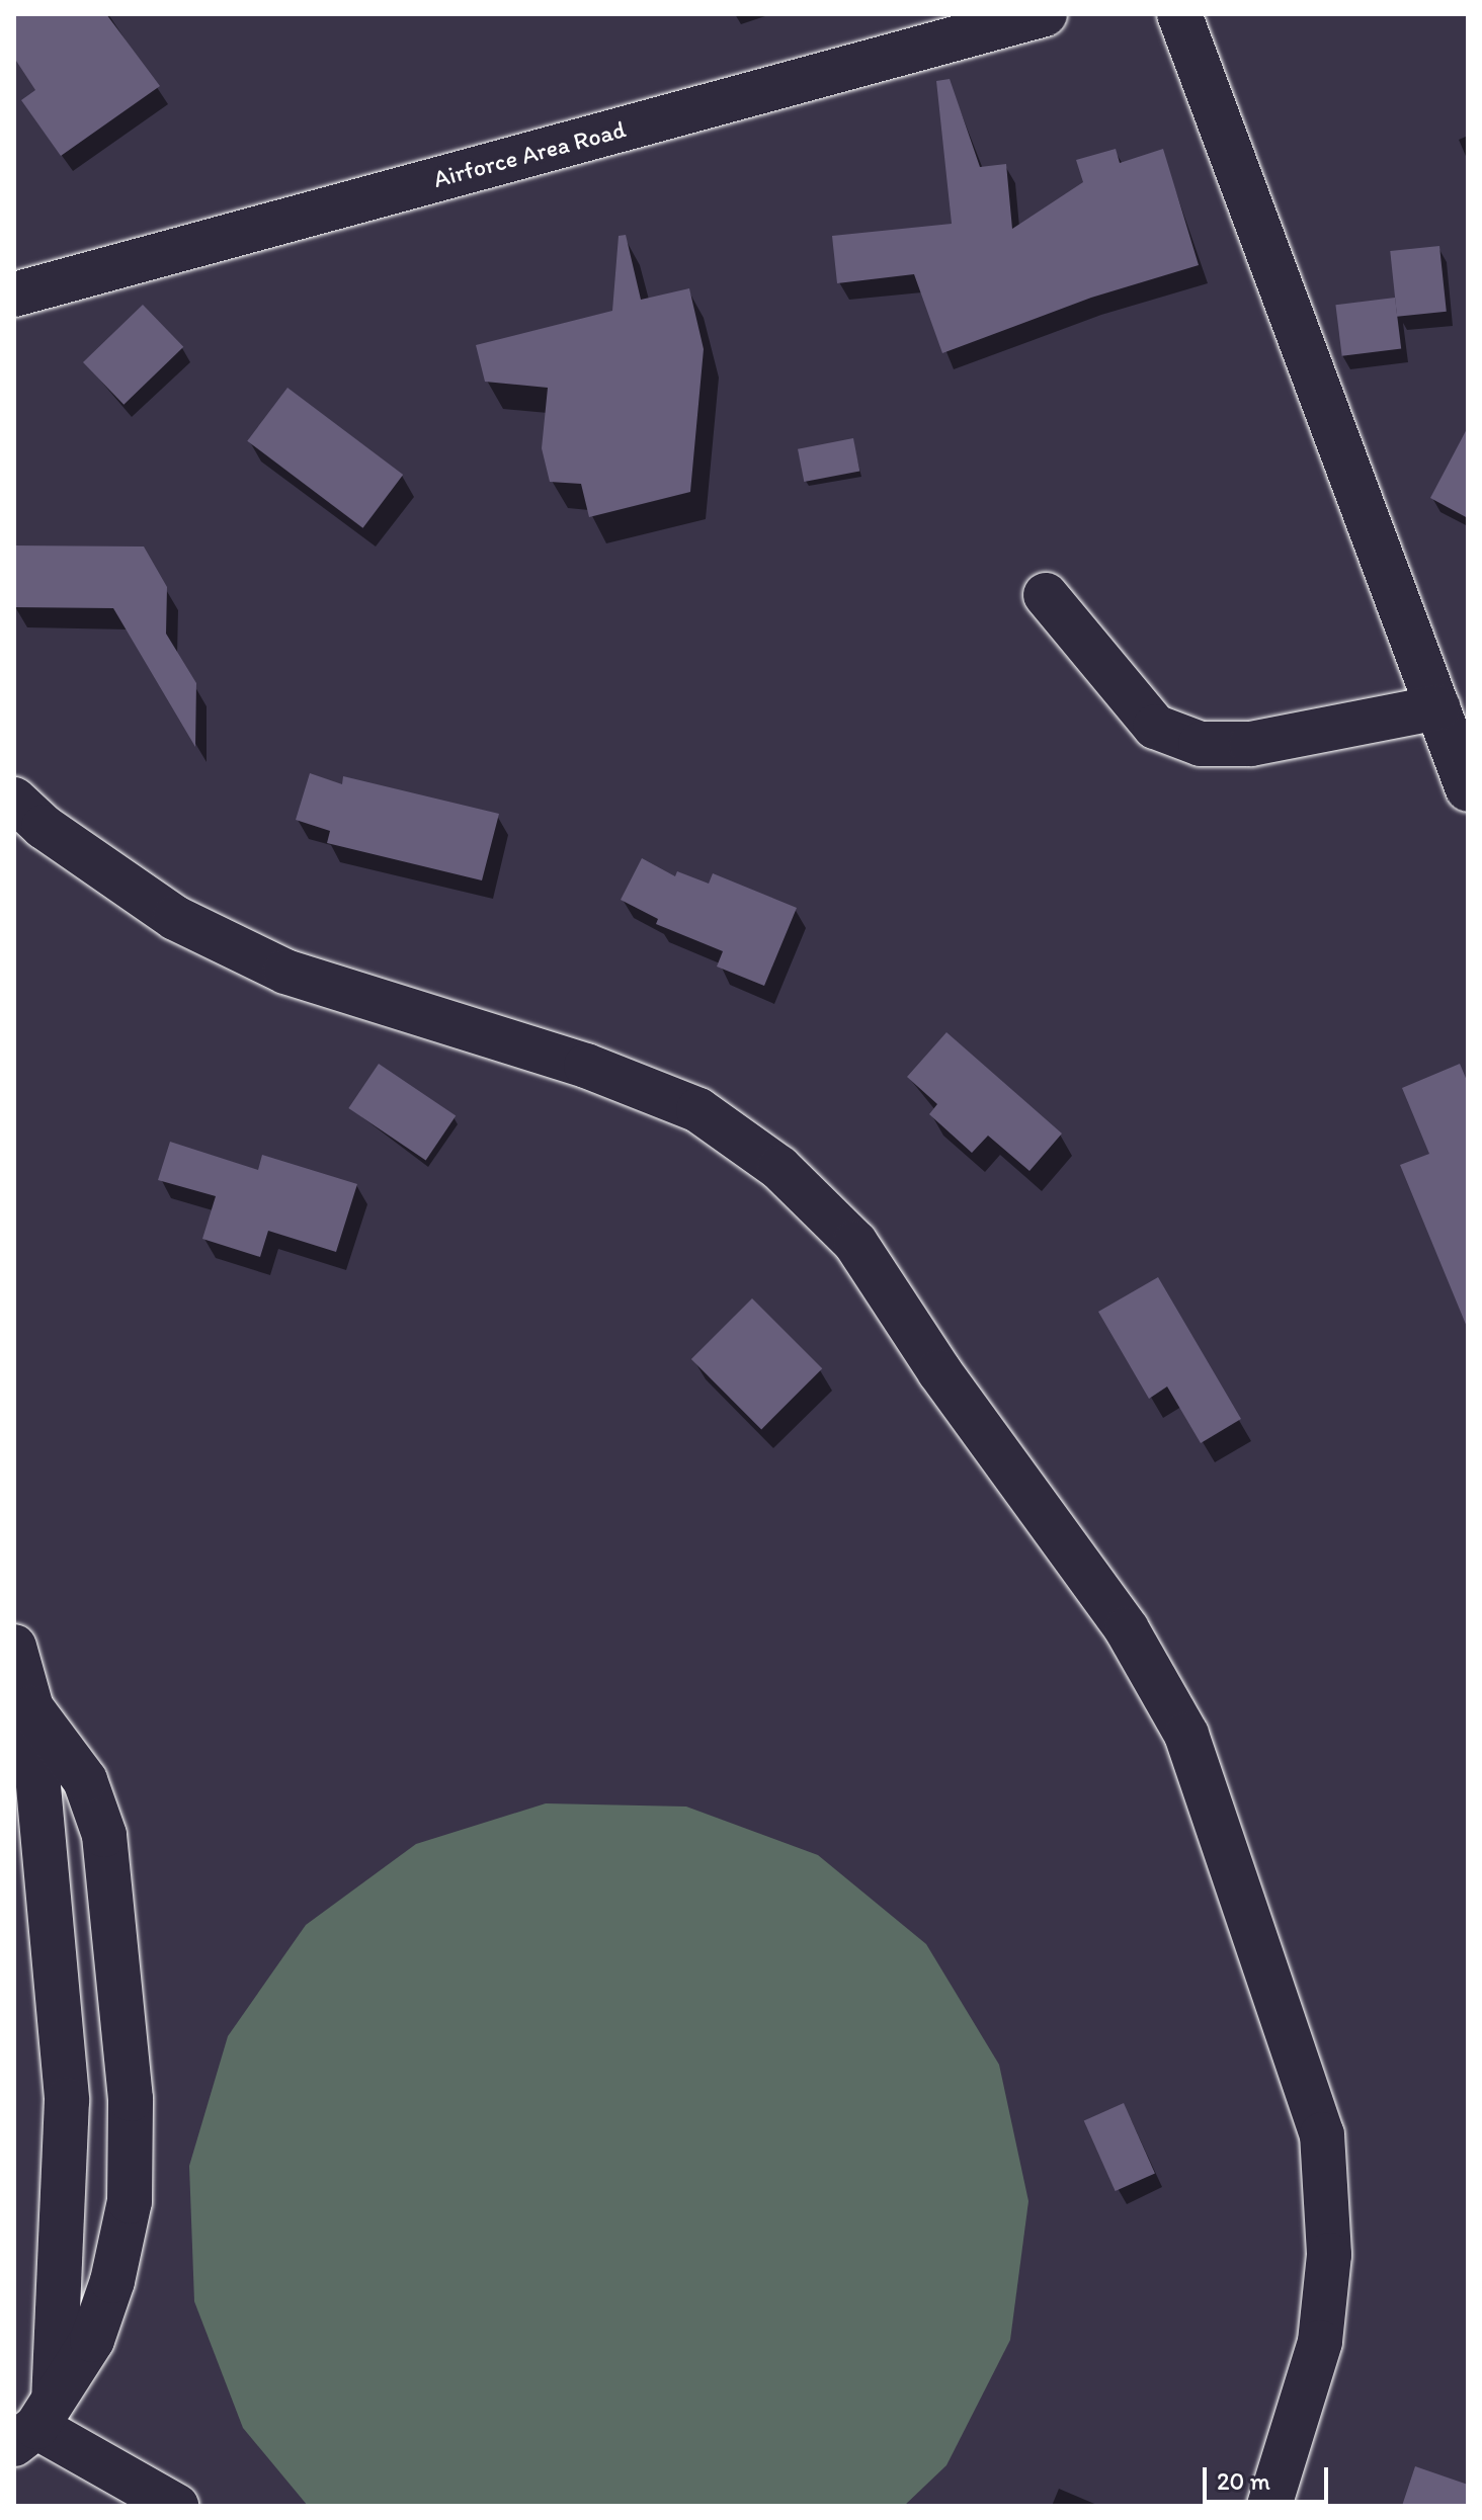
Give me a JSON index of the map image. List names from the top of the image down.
{
  "streets": {
    "street": ["Airforce Area Road"]
  },
  "scale_bar": "20 m"
}
